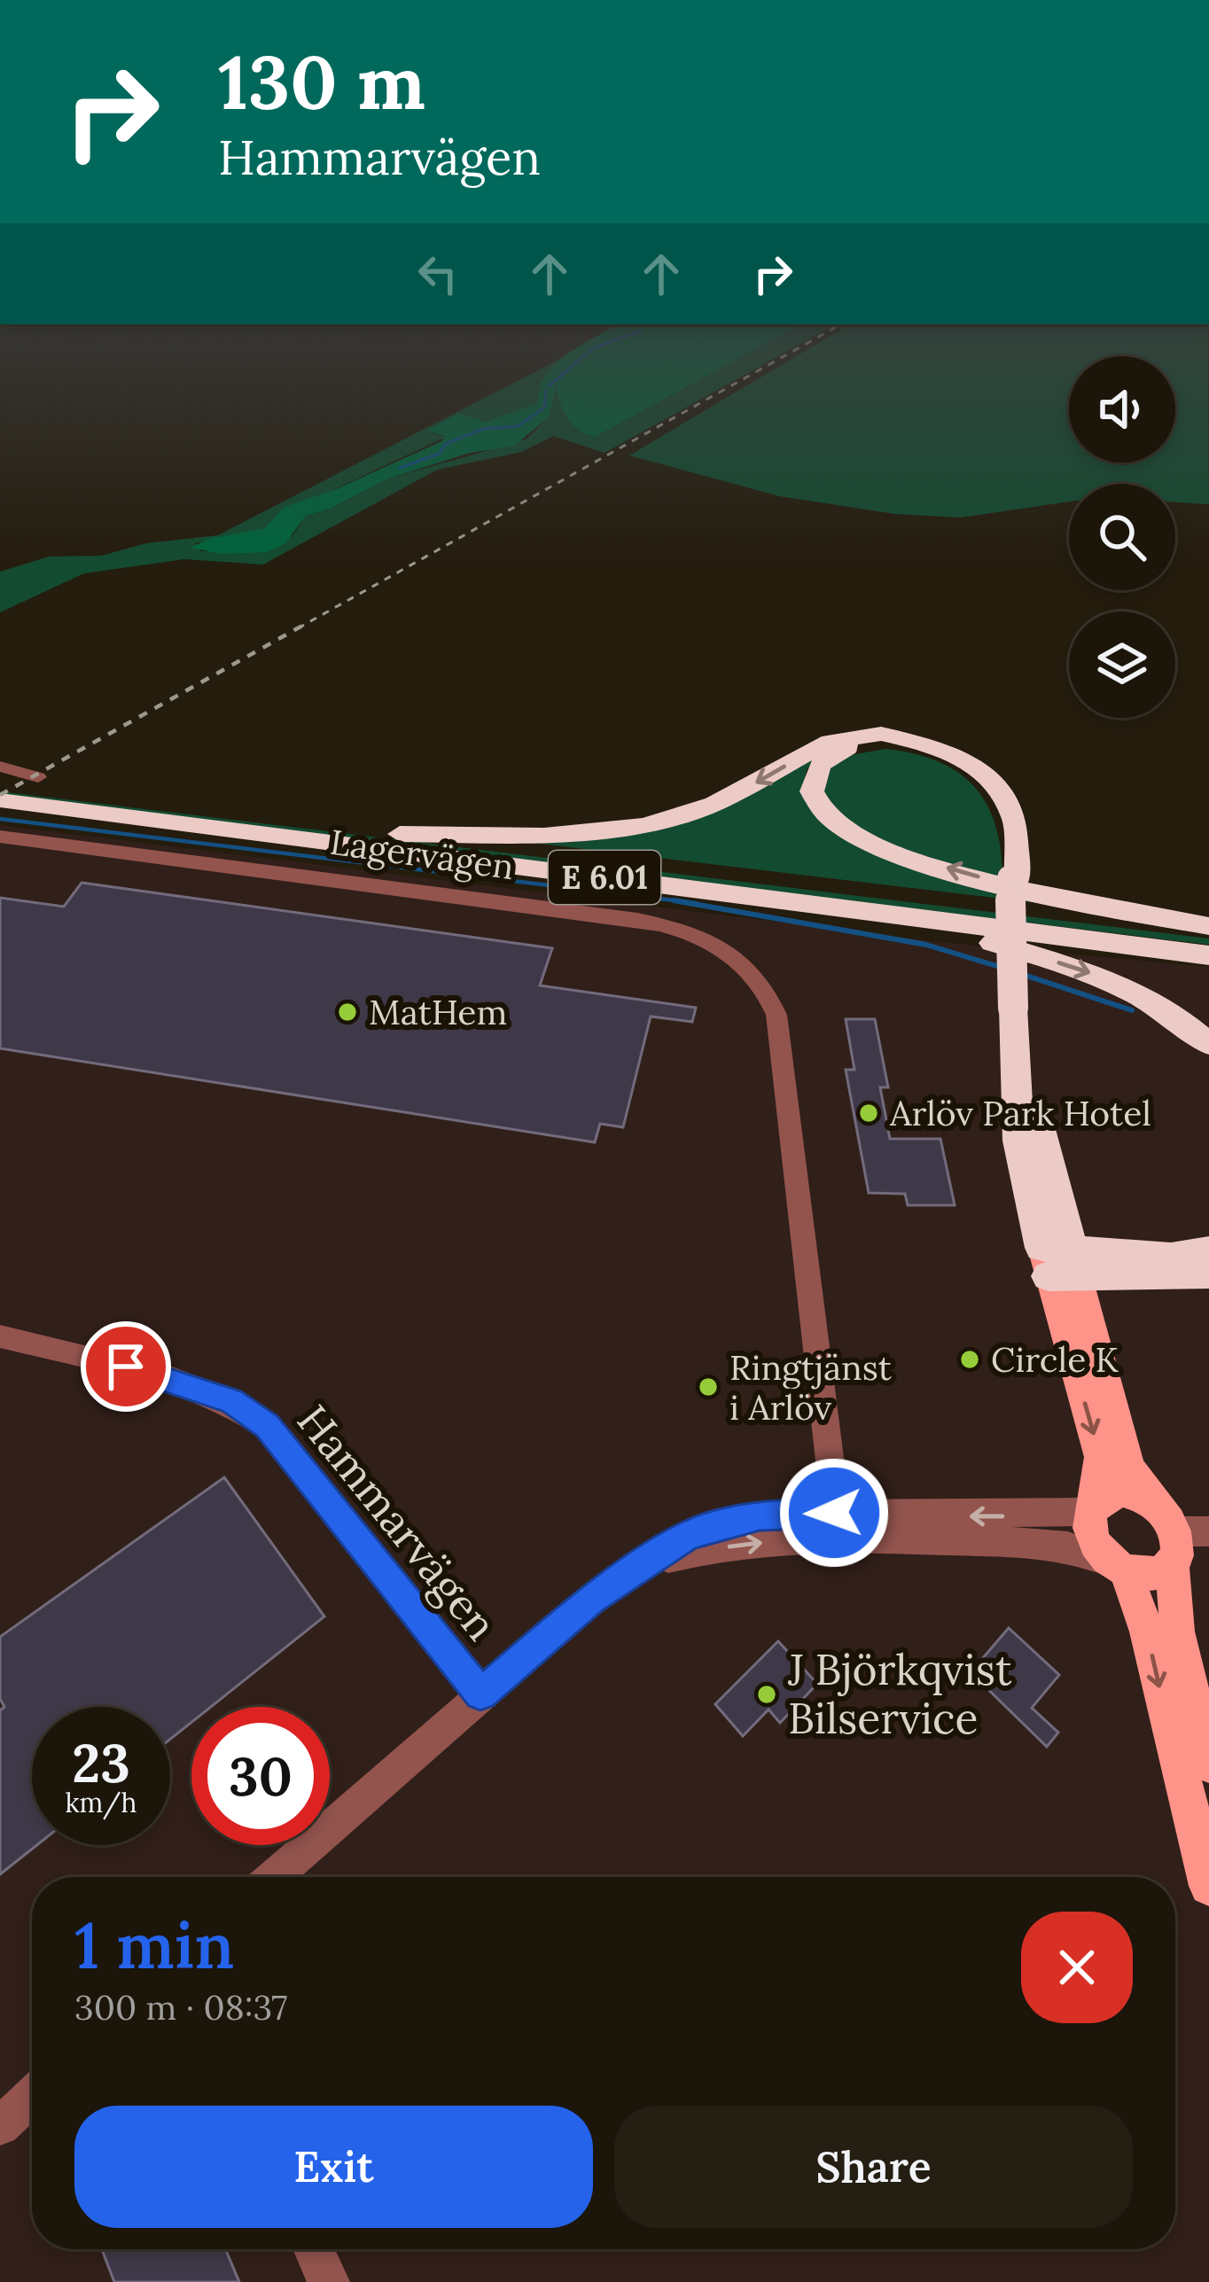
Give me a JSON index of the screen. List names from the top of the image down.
{
  "streets": {
    "highway": ["E 6.01"],
    "street": ["Lagervägen", "Hammarvägen"]
  },
  "places": [
    "MatHem",
    "Arlöv Park Hotel",
    "Circle K",
    "Ringtjänst i Arlöv",
    "J Björkqvist Bilservice"
  ],
  "page": {
    "turn": ["130 m", "Hammarvägen"],
    "speed": "23 km/h",
    "limit": "30",
    "heading": ["1 min", "300 m · 08:37"],
    "buttons": ["Exit", "Share"]
  }
}
